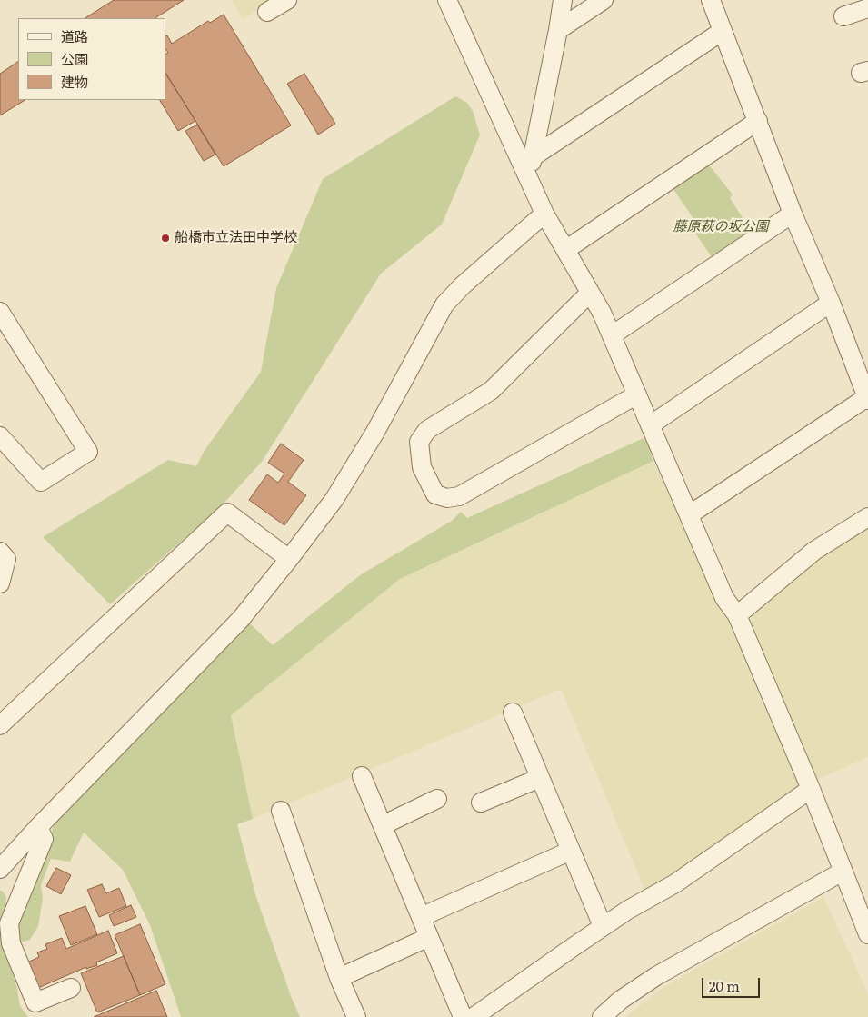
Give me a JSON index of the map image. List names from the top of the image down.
{
  "parks": ["藤原萩の坂公園"],
  "places": ["船橋市立法田中学校"],
  "legend": ["道路", "公園", "建物"],
  "scale_bar": "20 m"
}
